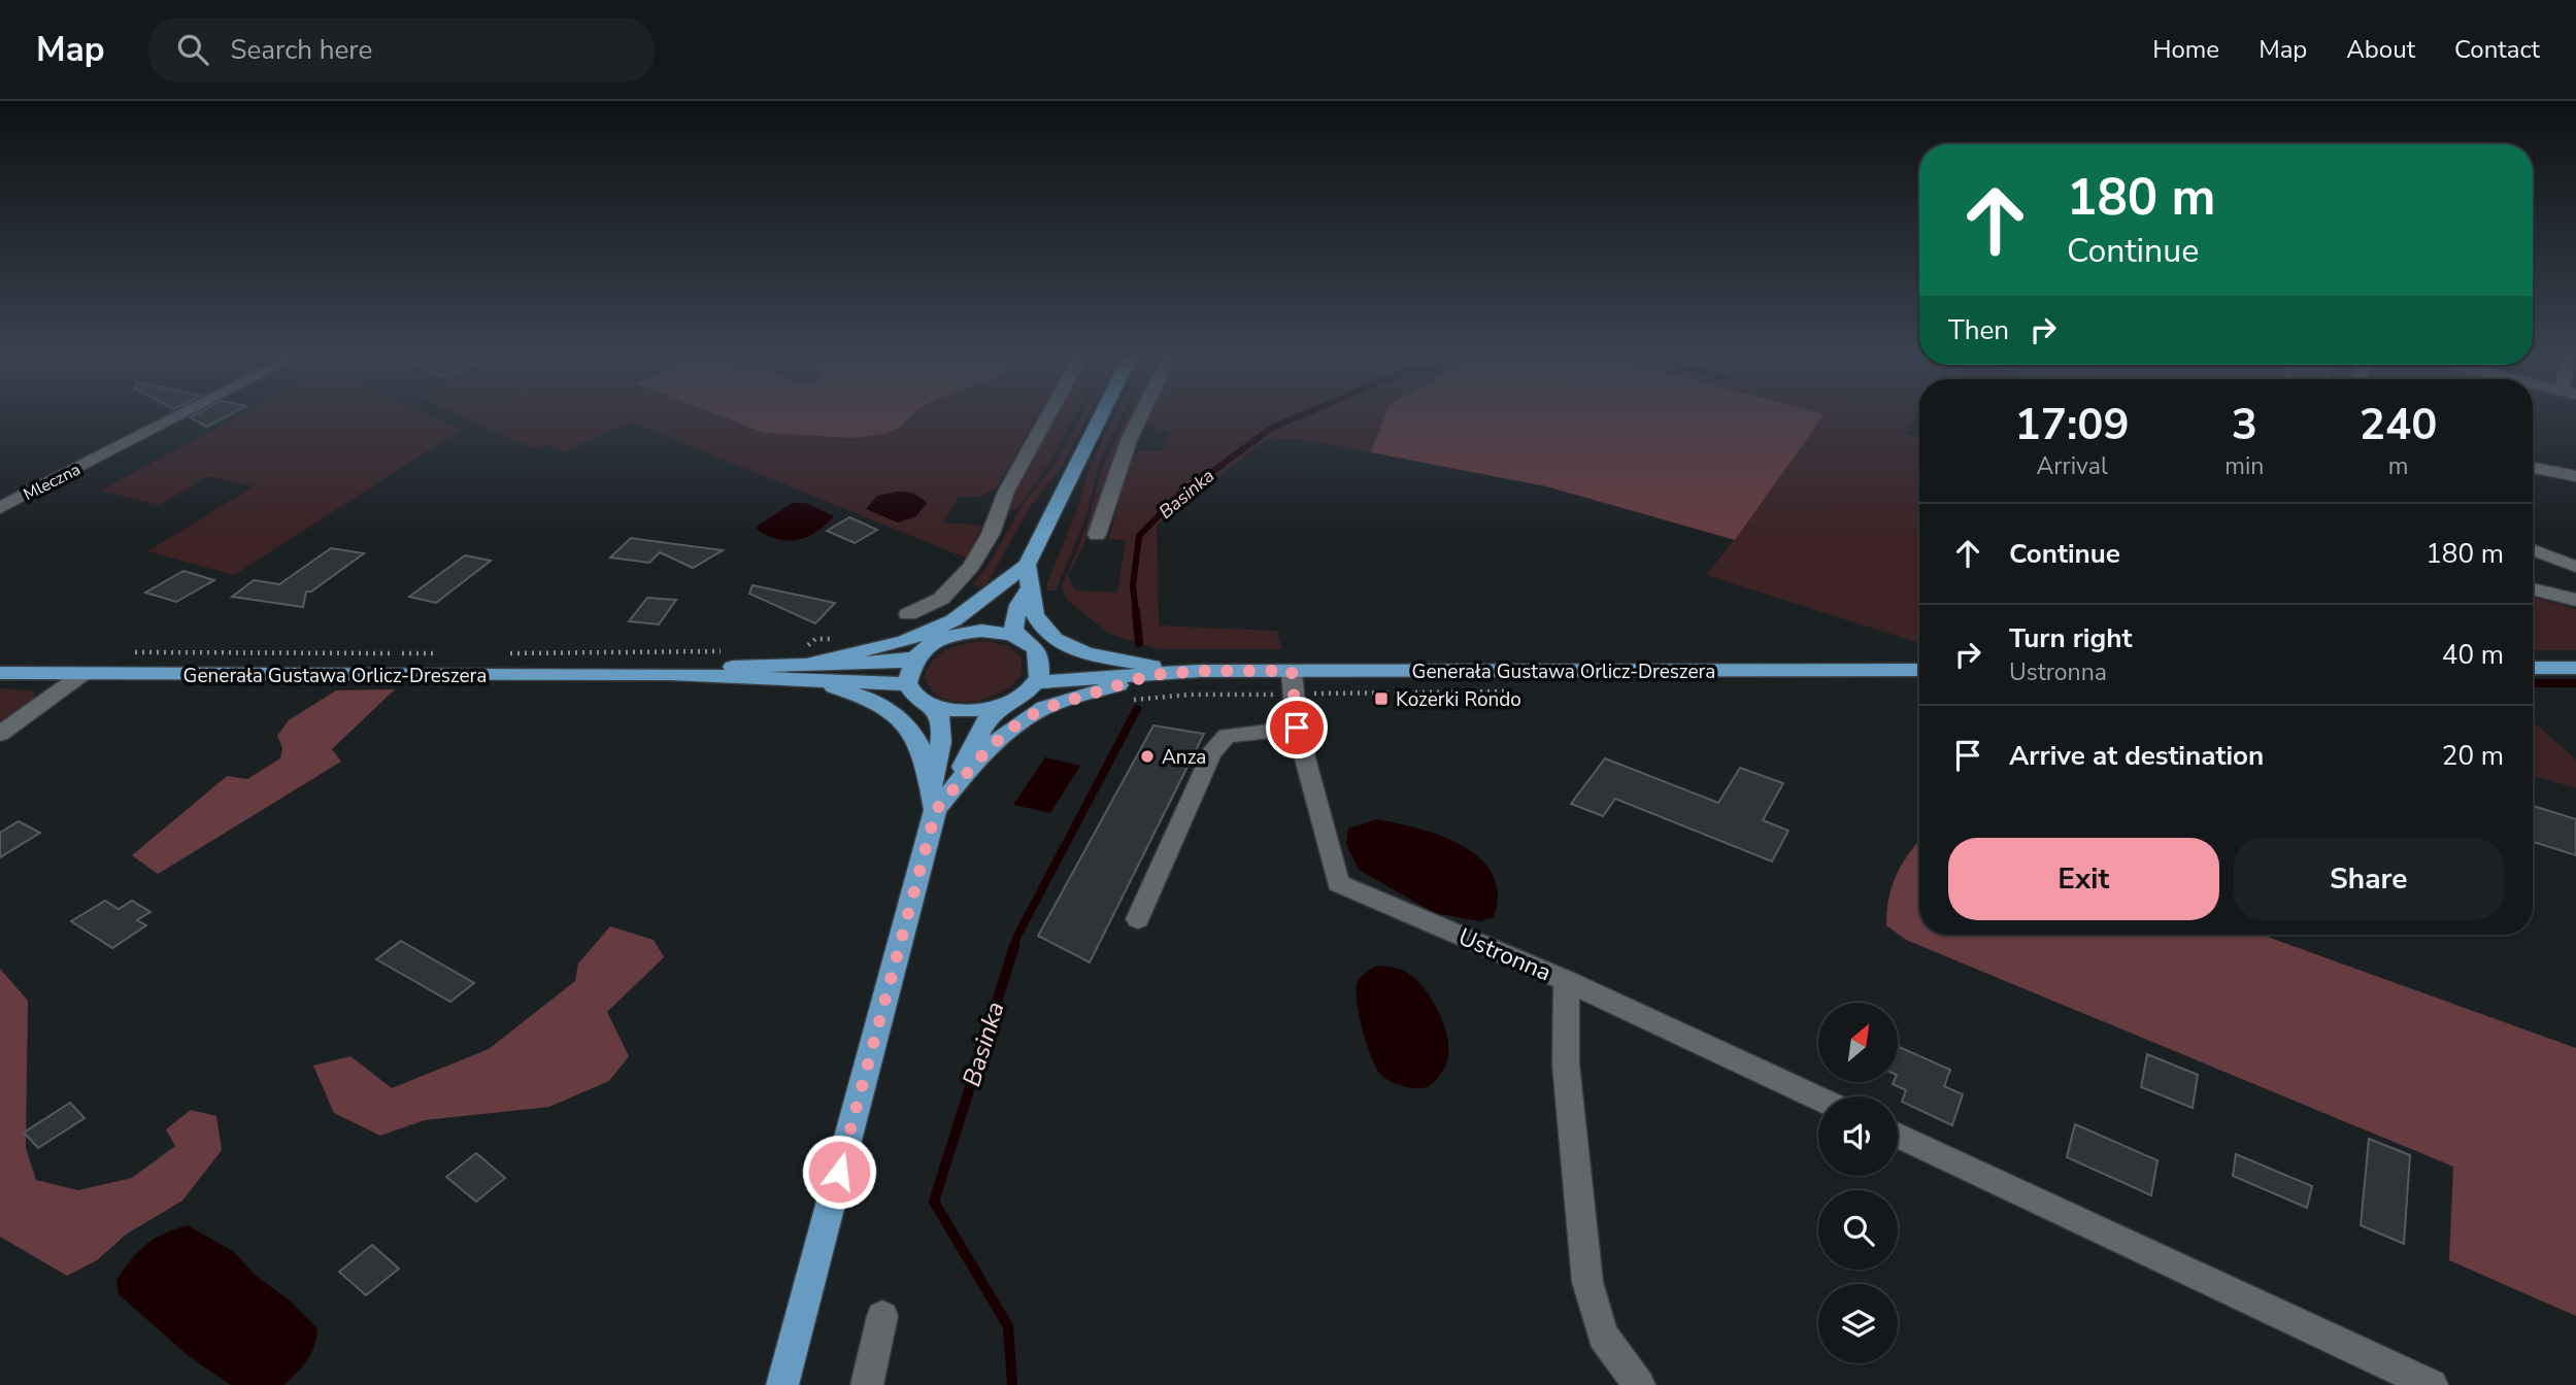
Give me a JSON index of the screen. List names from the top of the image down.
{
  "streets": {
    "main road": ["Generała Gustawa Orlicz-Dreszera"],
    "street": ["Mleczna", "Ustronna"]
  },
  "crossings": [
    ["Generała Gustawa Orlicz-Dreszera", "Ustronna"]
  ],
  "water": ["Basinka"],
  "places": {
    "transit": ["Kozerki Rondo"],
    "other": ["Anza"]
  },
  "north": "top right",
  "page": {
    "header": "Map",
    "search": "Search here",
    "nav": [
      "Home",
      "Map",
      "About",
      "Contact"
    ],
    "turn": ["180 m", "Continue"],
    "then": "Then",
    "eta": [
      "17:09",
      "Arrival",
      "3",
      "min",
      "240",
      "m"
    ],
    "list": [
      {
        "name": "Continue",
        "value": "180 m"
      },
      {
        "name": "Turn right",
        "note": "Ustronna",
        "value": "40 m"
      },
      {
        "name": "Arrive at destination",
        "value": "20 m"
      }
    ],
    "buttons": ["Exit", "Share"]
  }
}
